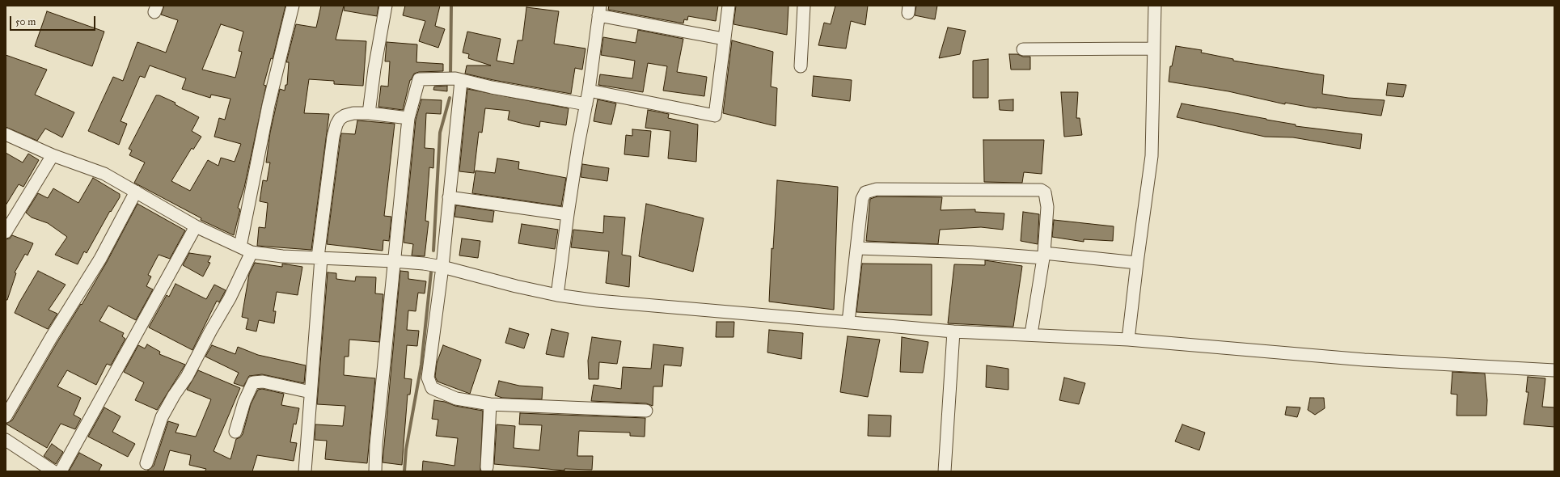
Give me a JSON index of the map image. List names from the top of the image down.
{
  "scale_bar": "50 m"
}
